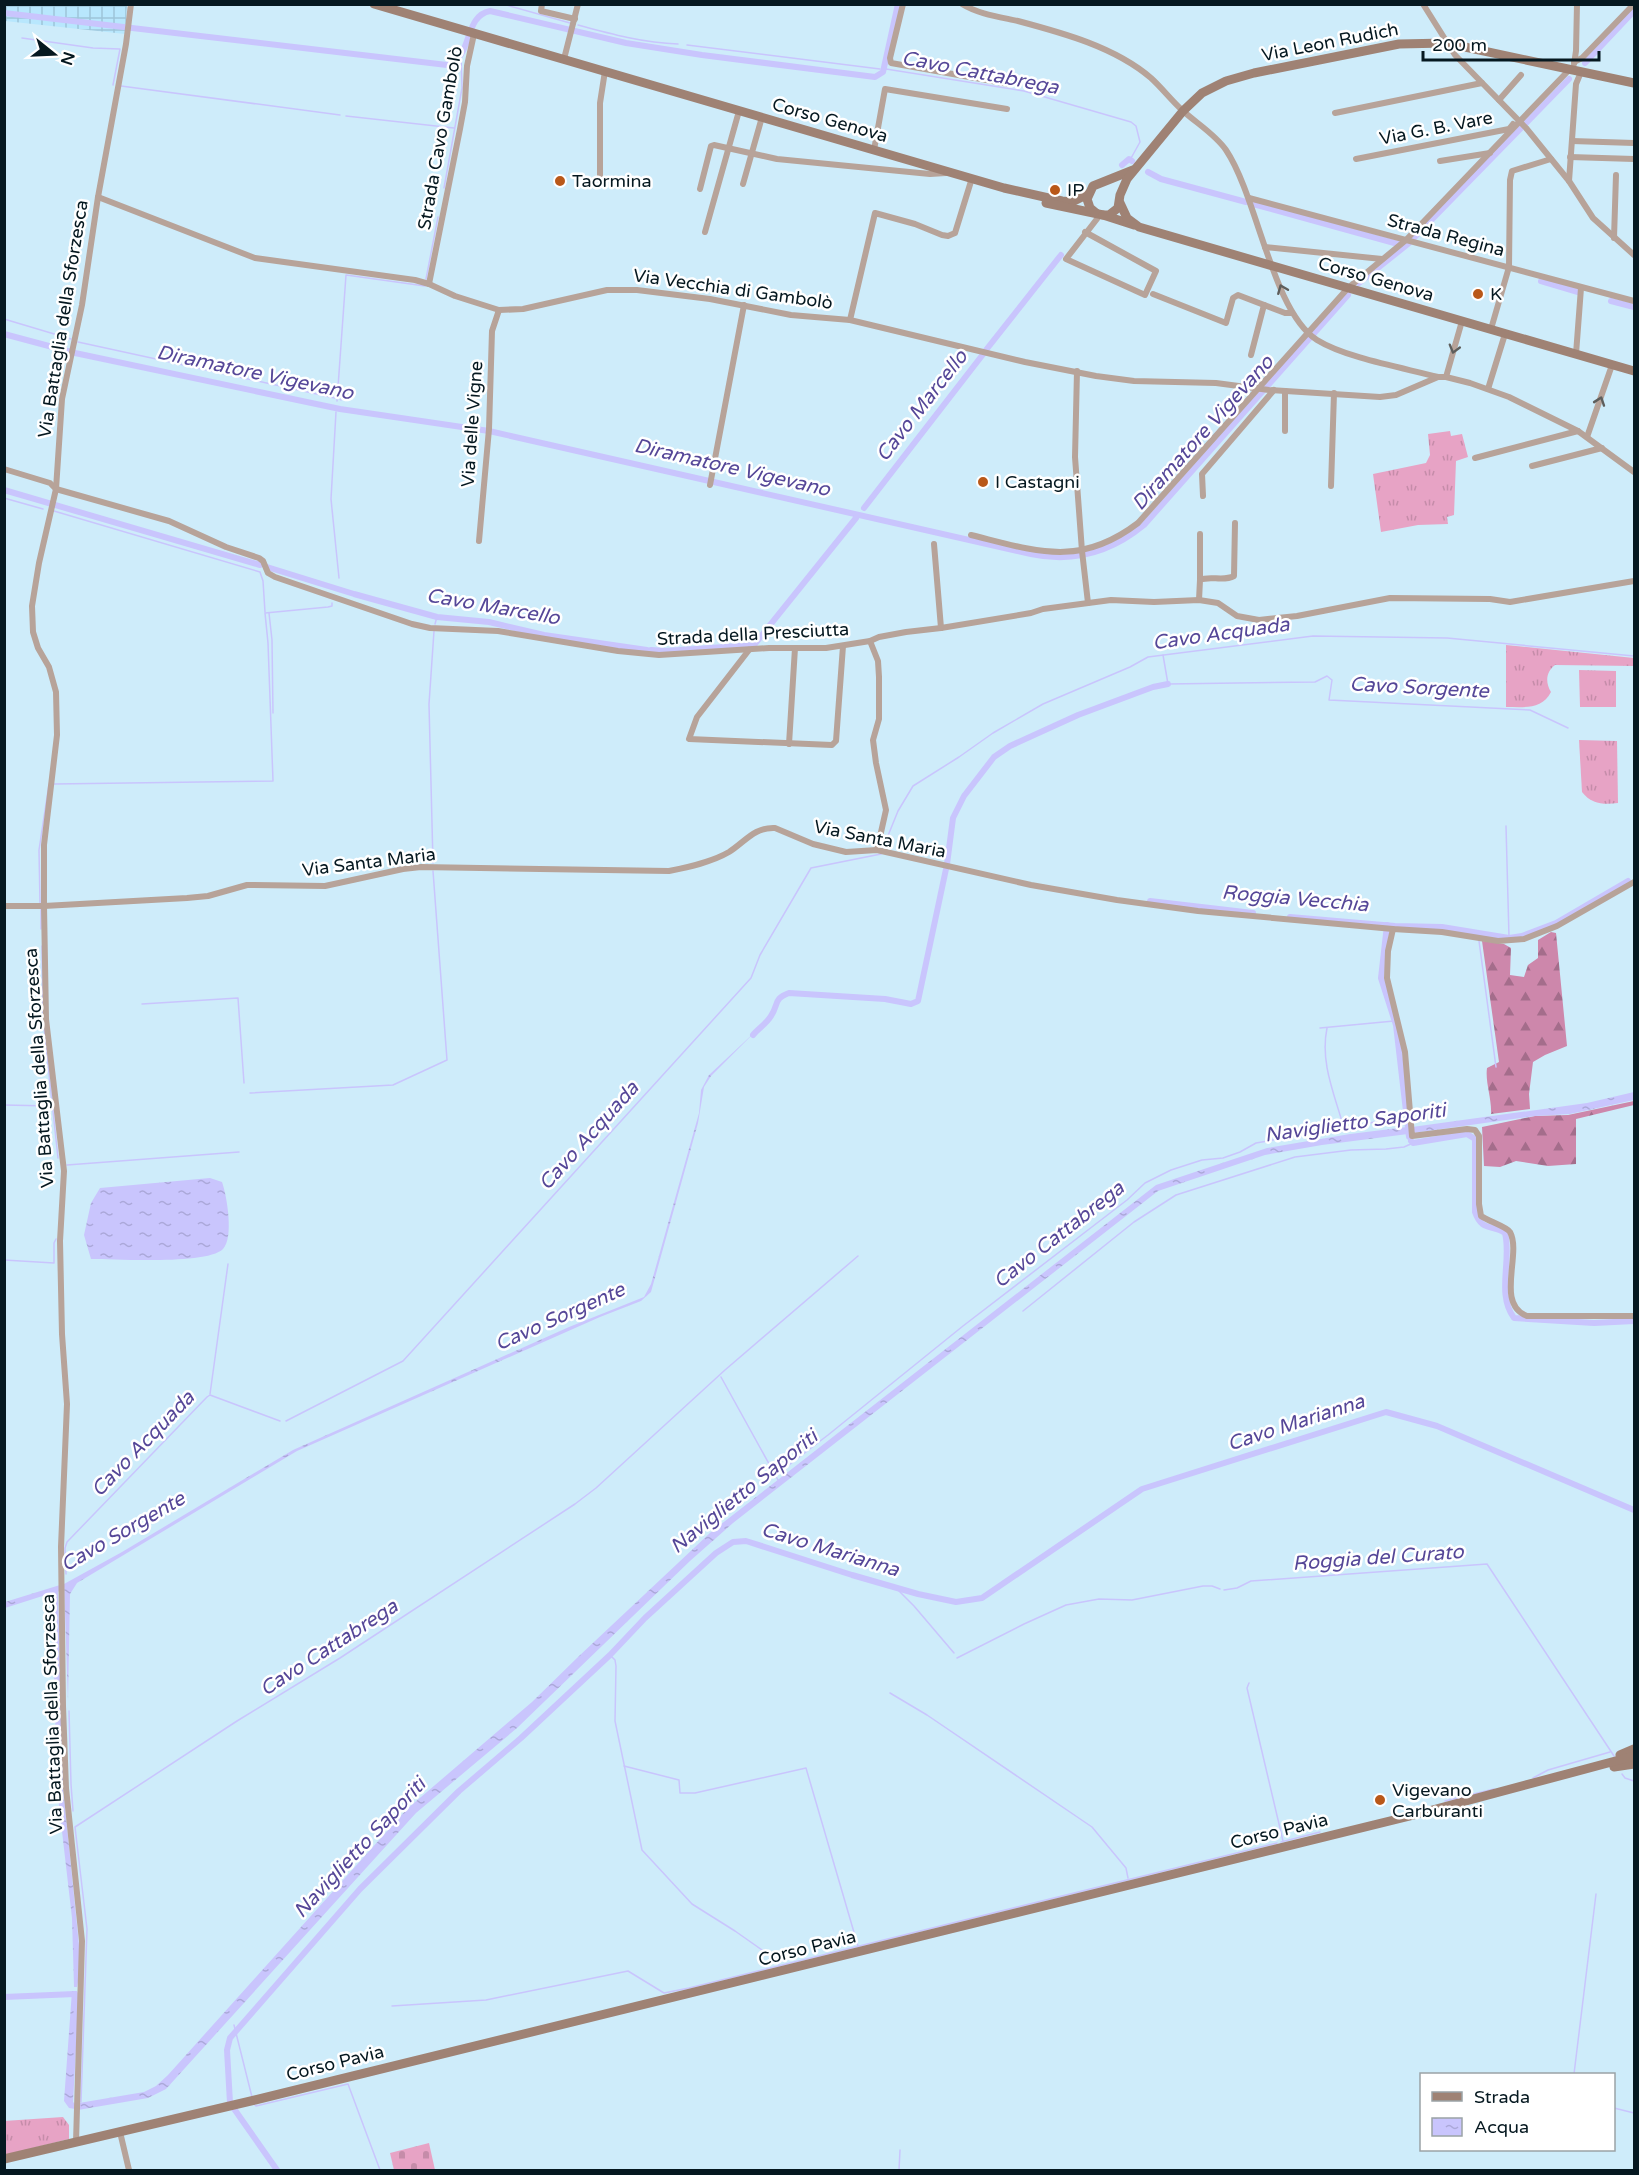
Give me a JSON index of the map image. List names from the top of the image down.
{
  "streets": {
    "main road": ["Via Leon Rudich", "Corso Genova", "Corso Pavia"],
    "street": [
      "Via G. B. Vare",
      "Strada Cavo Gambolò",
      "Strada Regina",
      "Via Vecchia di Gambolò",
      "Via Battaglia della Sforzesca",
      "Via delle Vigne",
      "Strada della Presciutta",
      "Via Santa Maria"
    ]
  },
  "crossings": [
    ["Via Leon Rudich", "Corso Genova"],
    ["Corso Genova", "Strada Cavo Gambolò"],
    ["Strada Cavo Gambolò", "Via Vecchia di Gambolò"],
    ["Via Vecchia di Gambolò", "Via Battaglia della Sforzesca"],
    ["Via Vecchia di Gambolò", "Via delle Vigne"],
    ["Via Battaglia della Sforzesca", "Strada della Presciutta"],
    ["Via Battaglia della Sforzesca", "Via Santa Maria"],
    ["Via Battaglia della Sforzesca", "Corso Pavia"]
  ],
  "water": [
    "Cavo Cattabrega",
    "Diramatore Vigevano",
    "Cavo Marcello",
    "Cavo Acquada",
    "Cavo Sorgente",
    "Roggia Vecchia",
    "Naviglietto Saporiti",
    "Cavo Marianna",
    "Roggia del Curato"
  ],
  "places": [
    "Taormina",
    "IP",
    "K",
    "I Castagni",
    "Vigevano Carburanti"
  ],
  "legend": ["Strada", "Acqua"],
  "scale_bar": "200 m",
  "north": "right"
}
